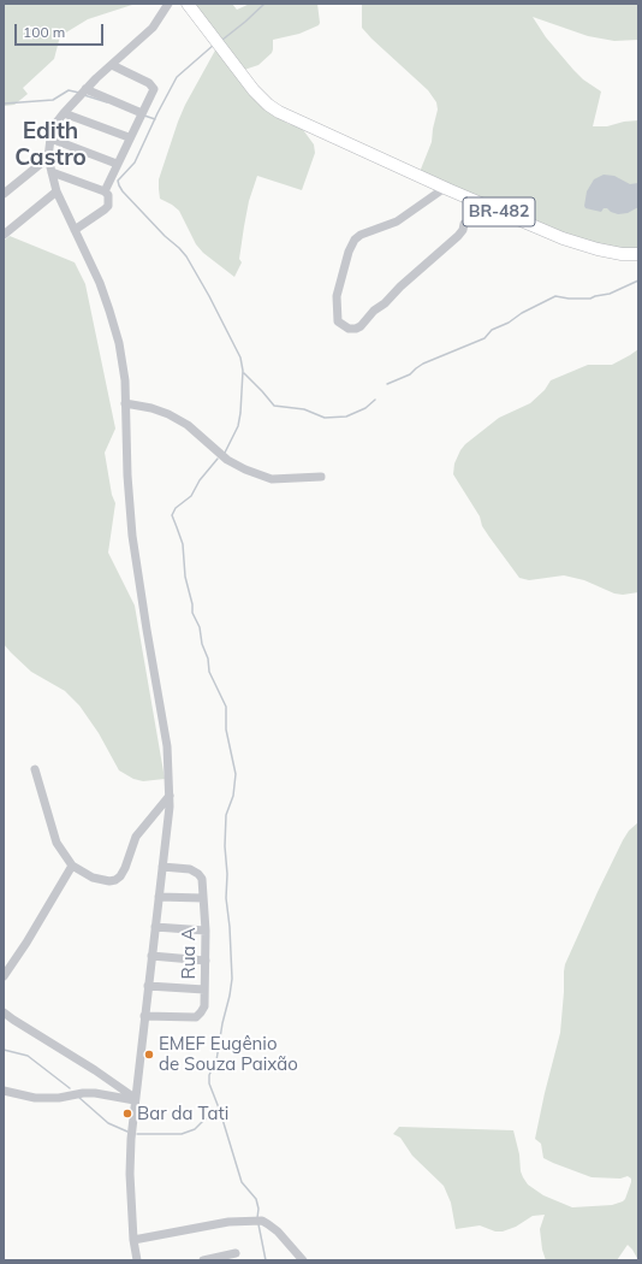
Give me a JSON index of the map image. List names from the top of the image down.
{
  "streets": {
    "highway": ["BR-482"],
    "street": ["Rua A"]
  },
  "districts": ["Edith Castro"],
  "places": ["EMEF Eugênio de Souza Paixão", "Bar da Tati"],
  "scale_bar": "100 m"
}
